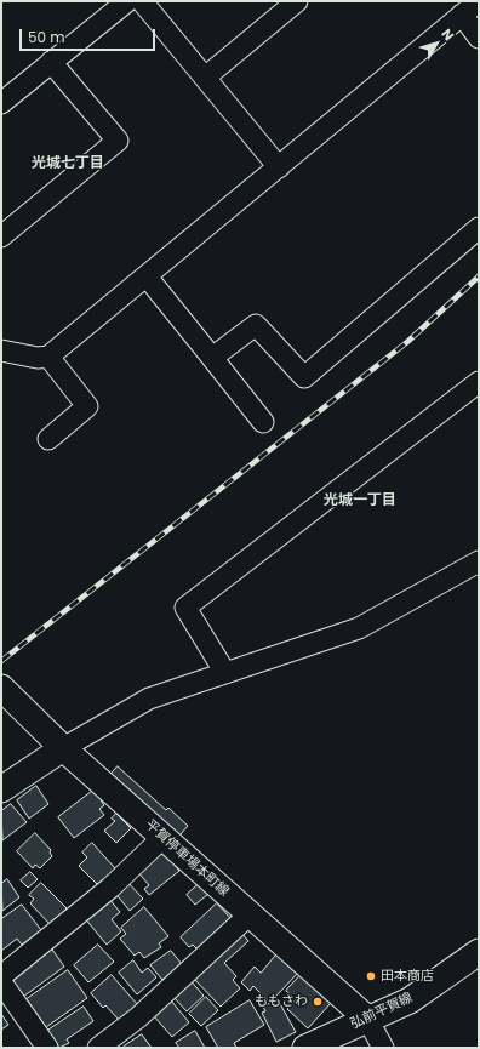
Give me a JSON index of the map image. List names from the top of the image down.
{
  "streets": {
    "main road": ["平賀停車場本町線", "弘前平賀線"]
  },
  "crossings": [
    ["平賀停車場本町線", "弘前平賀線"]
  ],
  "districts": ["光城七丁目", "光城一丁目"],
  "places": ["田本商店", "ももさわ"],
  "scale_bar": "50 m",
  "north": "top right"
}
